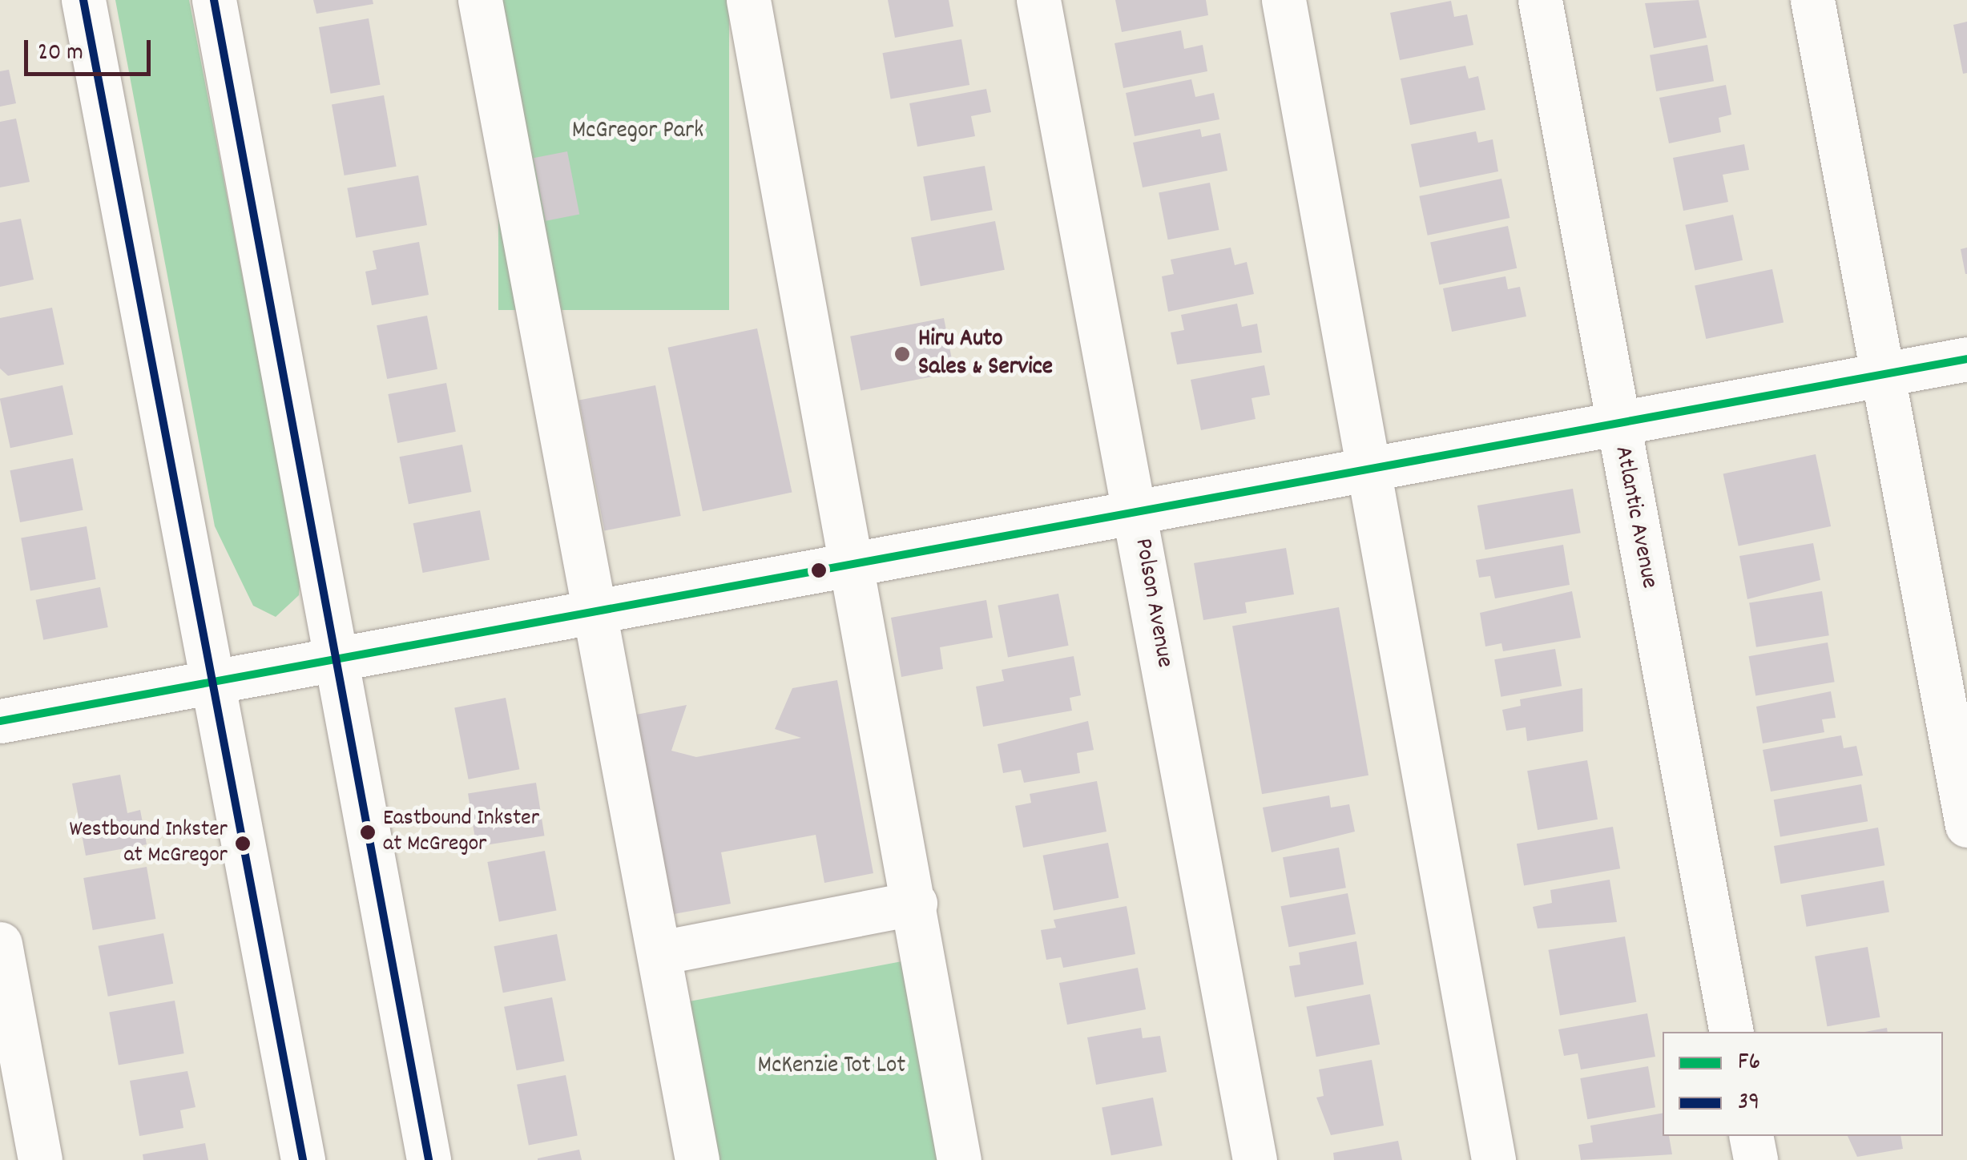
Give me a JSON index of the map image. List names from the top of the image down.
{
  "streets": {
    "main road": ["Atlantic Avenue", "Polson Avenue"]
  },
  "parks": ["McGregor Park", "McKenzie Tot Lot"],
  "places": ["Hiru Auto Sales & Service", "Eastbound Inkster at McGregor", "Westbound Inkster at McGregor"],
  "lines": ["transit line 39", "transit line F6"],
  "legend": ["F6", "39"],
  "scale_bar": "20 m"
}
